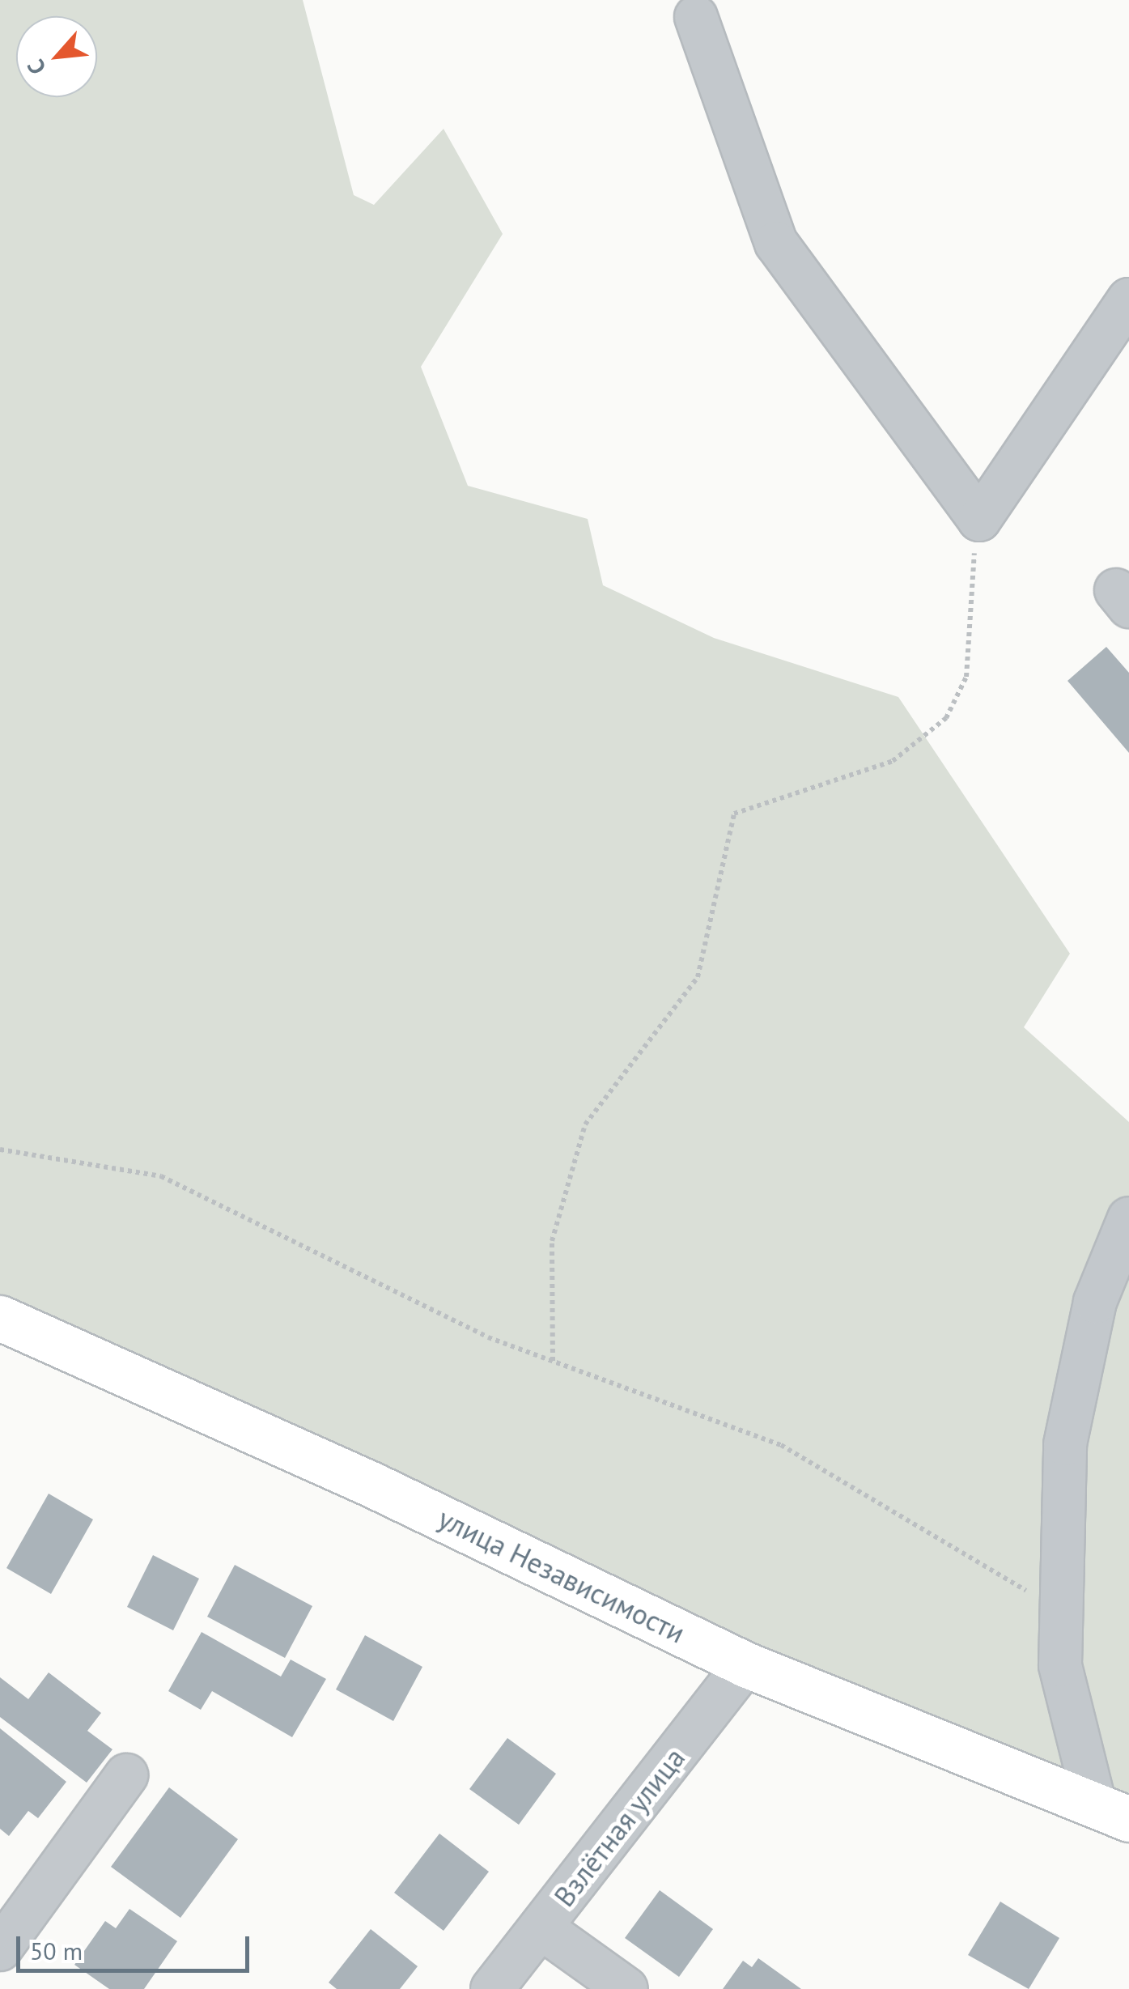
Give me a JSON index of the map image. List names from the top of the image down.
{
  "streets": {
    "main road": ["улица Независимости"],
    "street": ["Взлётная улица"]
  },
  "crossings": [
    ["улица Независимости", "Взлётная улица"]
  ],
  "scale_bar": "50 m",
  "north": "bottom left"
}
